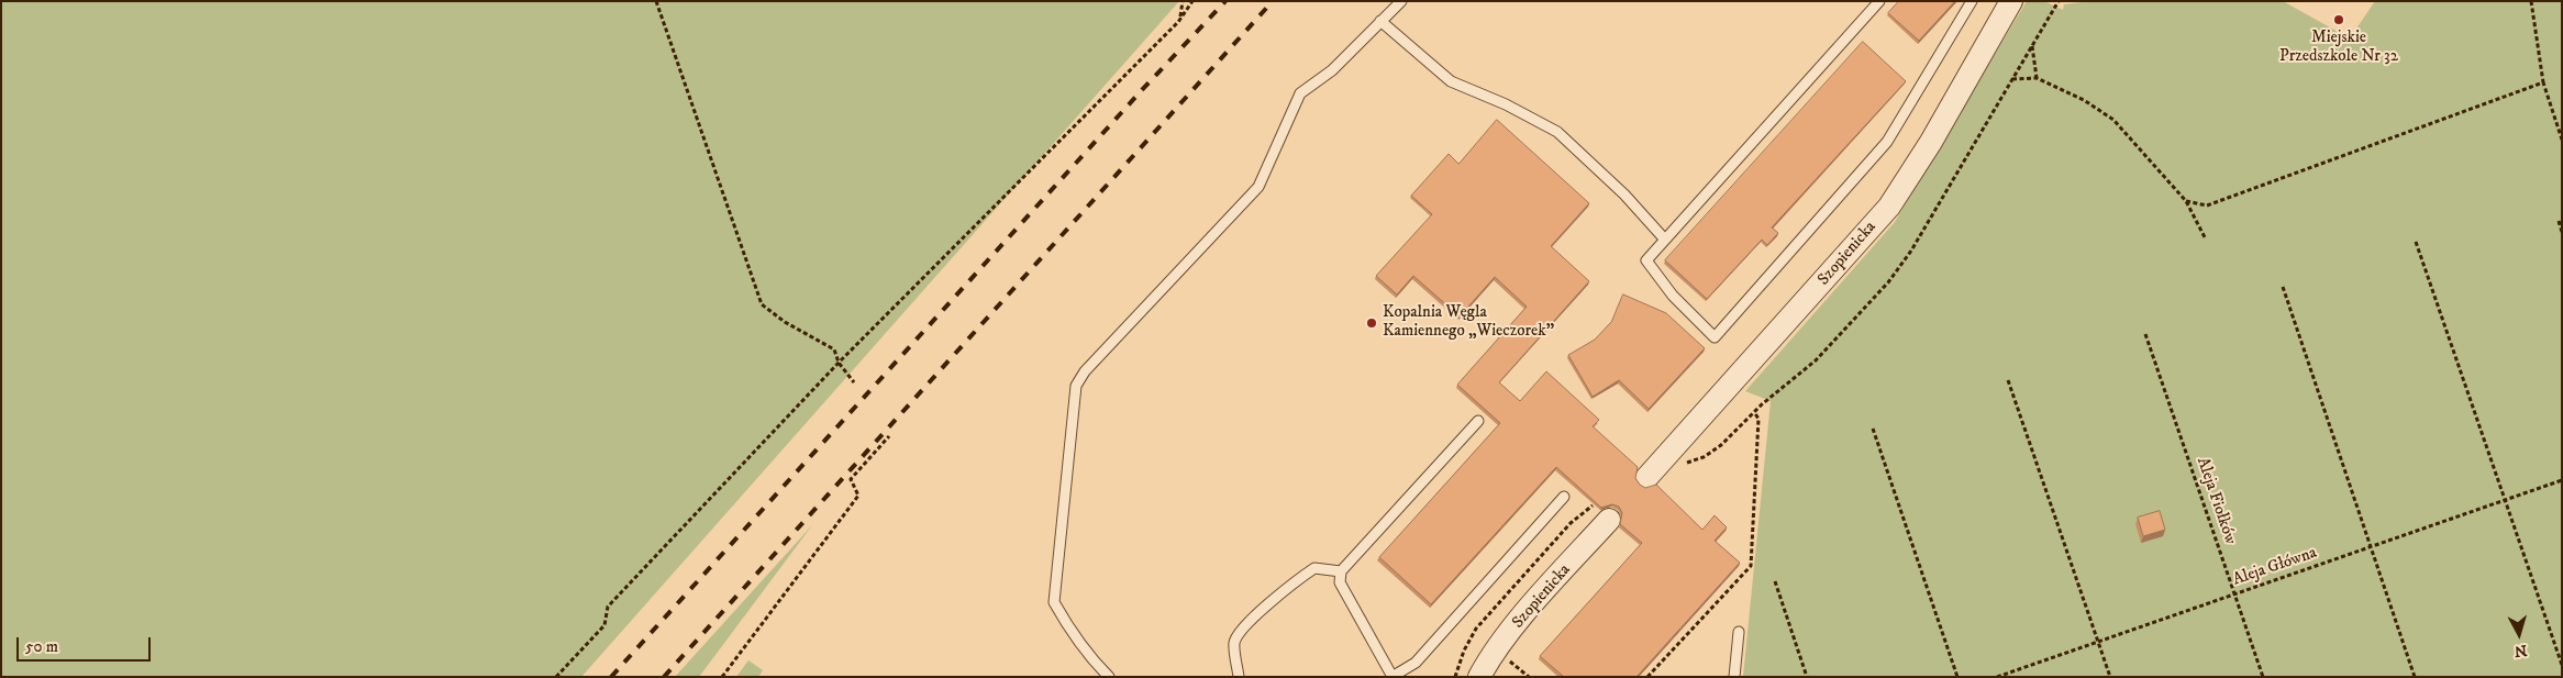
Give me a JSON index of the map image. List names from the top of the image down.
{
  "streets": {
    "street": ["Szopienicka"],
    "path": ["Aleja Fiołków", "Aleja Główna"]
  },
  "crossings": [
    ["Aleja Fiołków", "Aleja Główna"]
  ],
  "places": ["Miejskie Przedszkole Nr 32", "Kopalnia Węgla Kamiennego „Wieczorek”"],
  "scale_bar": "50 m",
  "north": "bottom"
}
